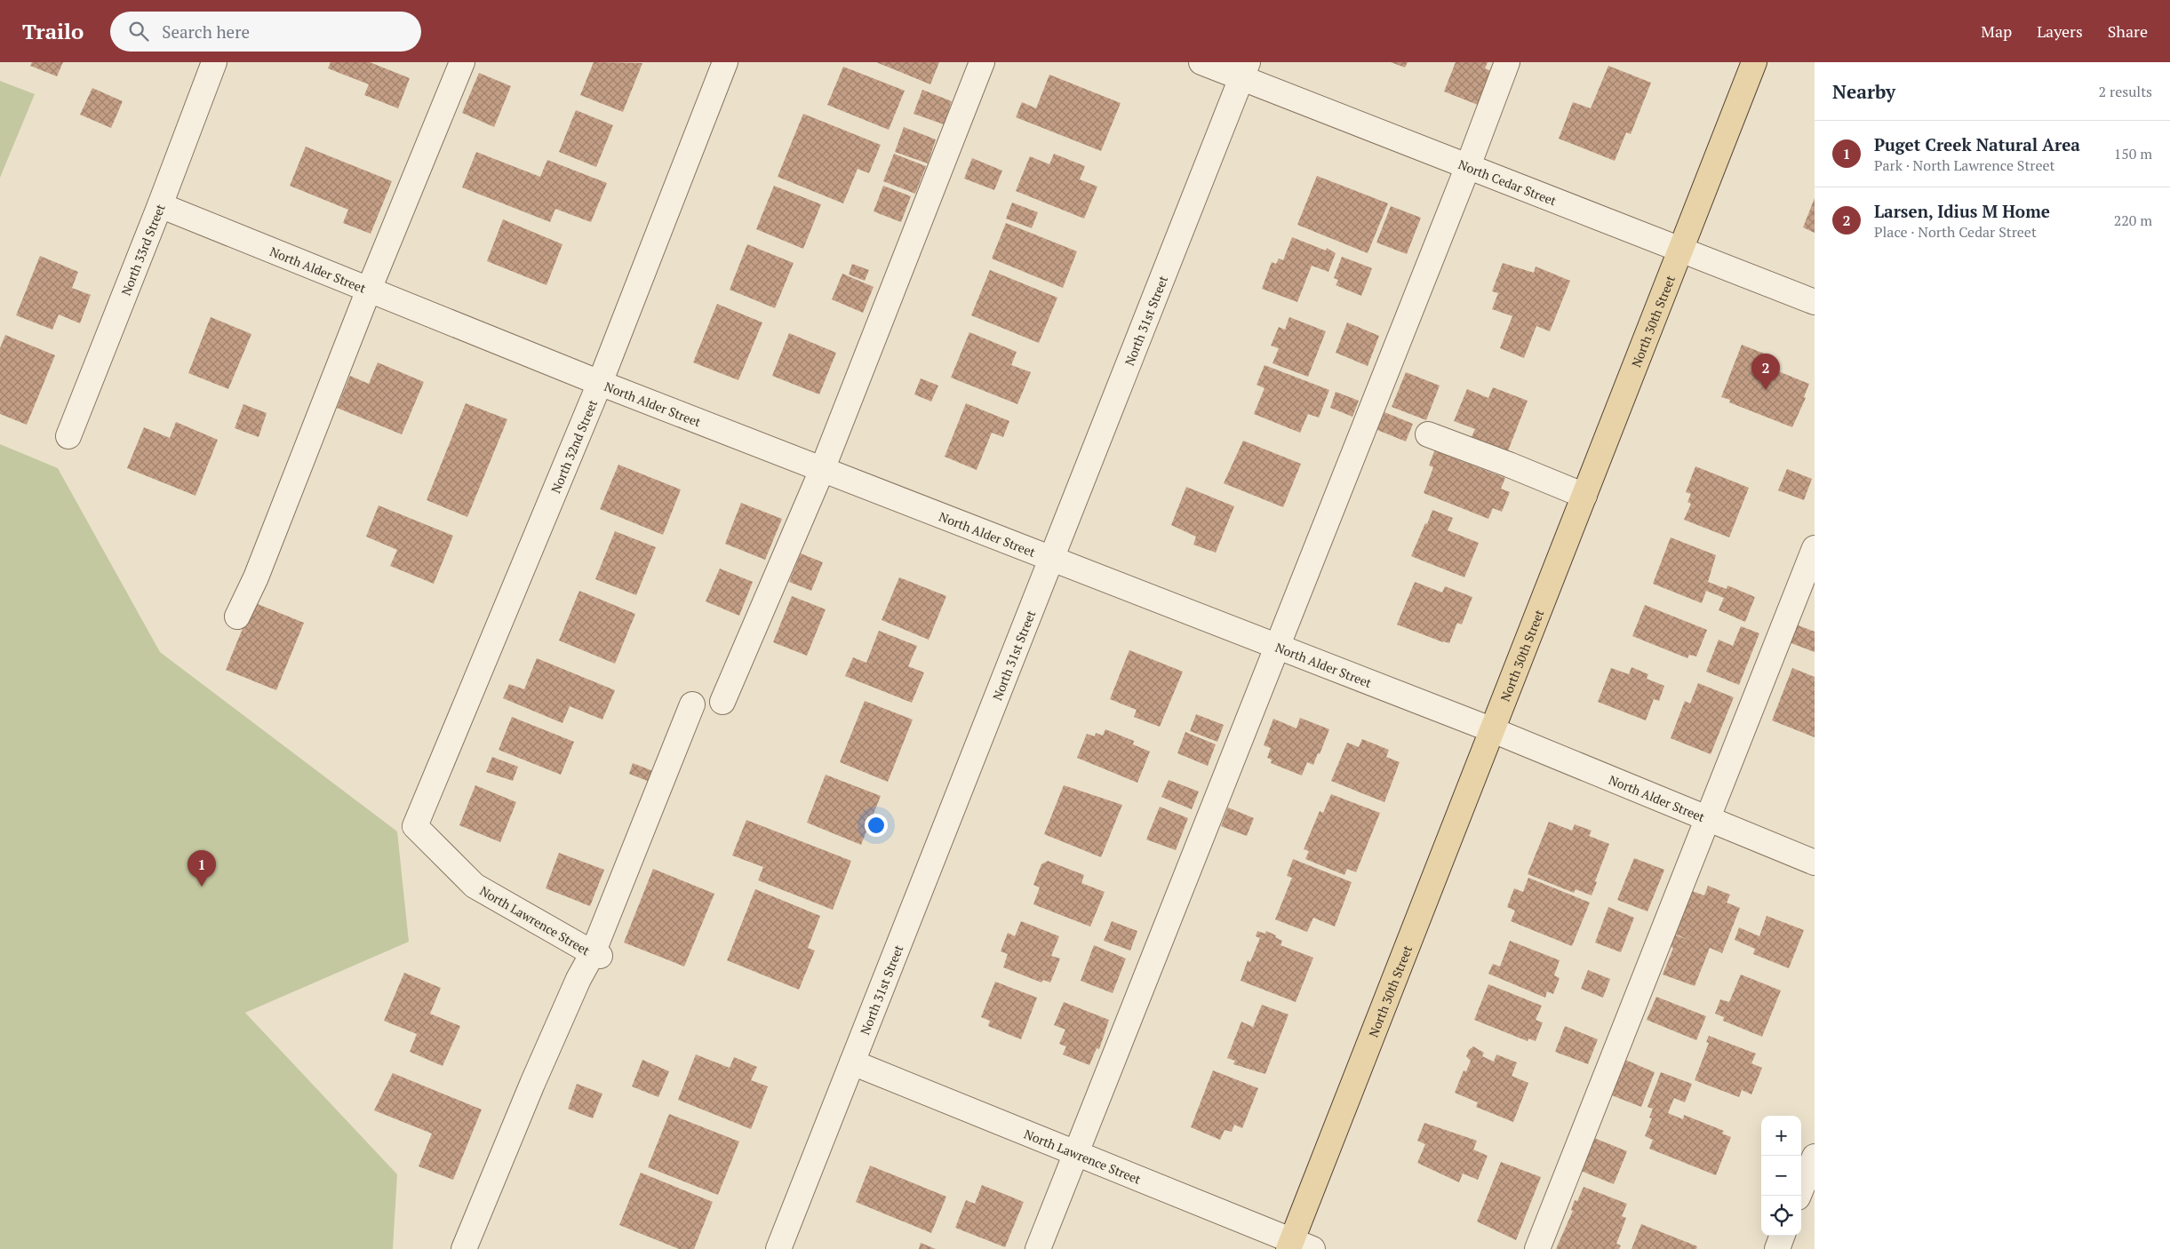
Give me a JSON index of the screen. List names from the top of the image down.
{
  "streets": {
    "main road": ["North 30th Street"],
    "street": [
      "North Cedar Street",
      "North 33rd Street",
      "North Alder Street",
      "North 31st Street",
      "North 32nd Street",
      "North Lawrence Street"
    ]
  },
  "crossings": [
    ["North Cedar Street", "North 31st Street"],
    ["North Cedar Street", "North 30th Street"],
    ["North 33rd Street", "North Alder Street"],
    ["North Alder Street", "North 31st Street"],
    ["North Alder Street", "North 30th Street"],
    ["North Alder Street", "North 32nd Street"],
    ["North 31st Street", "North Lawrence Street"],
    ["North 30th Street", "North Lawrence Street"],
    ["North 32nd Street", "North Lawrence Street"]
  ],
  "page": {
    "header": "Trailo",
    "search": "Search here",
    "nav": ["Map", "Layers", "Share"],
    "heading": ["Nearby", "2 results"],
    "list": [
      {
        "mark": "1",
        "name": "Puget Creek Natural Area",
        "note": "Park · North Lawrence Street",
        "value": "150 m"
      },
      {
        "mark": "2",
        "name": "Larsen, Idius M Home",
        "note": "Place · North Cedar Street",
        "value": "220 m"
      }
    ],
    "pins": ["2", "1"],
    "map_buttons": ["+", "−"]
  }
}
